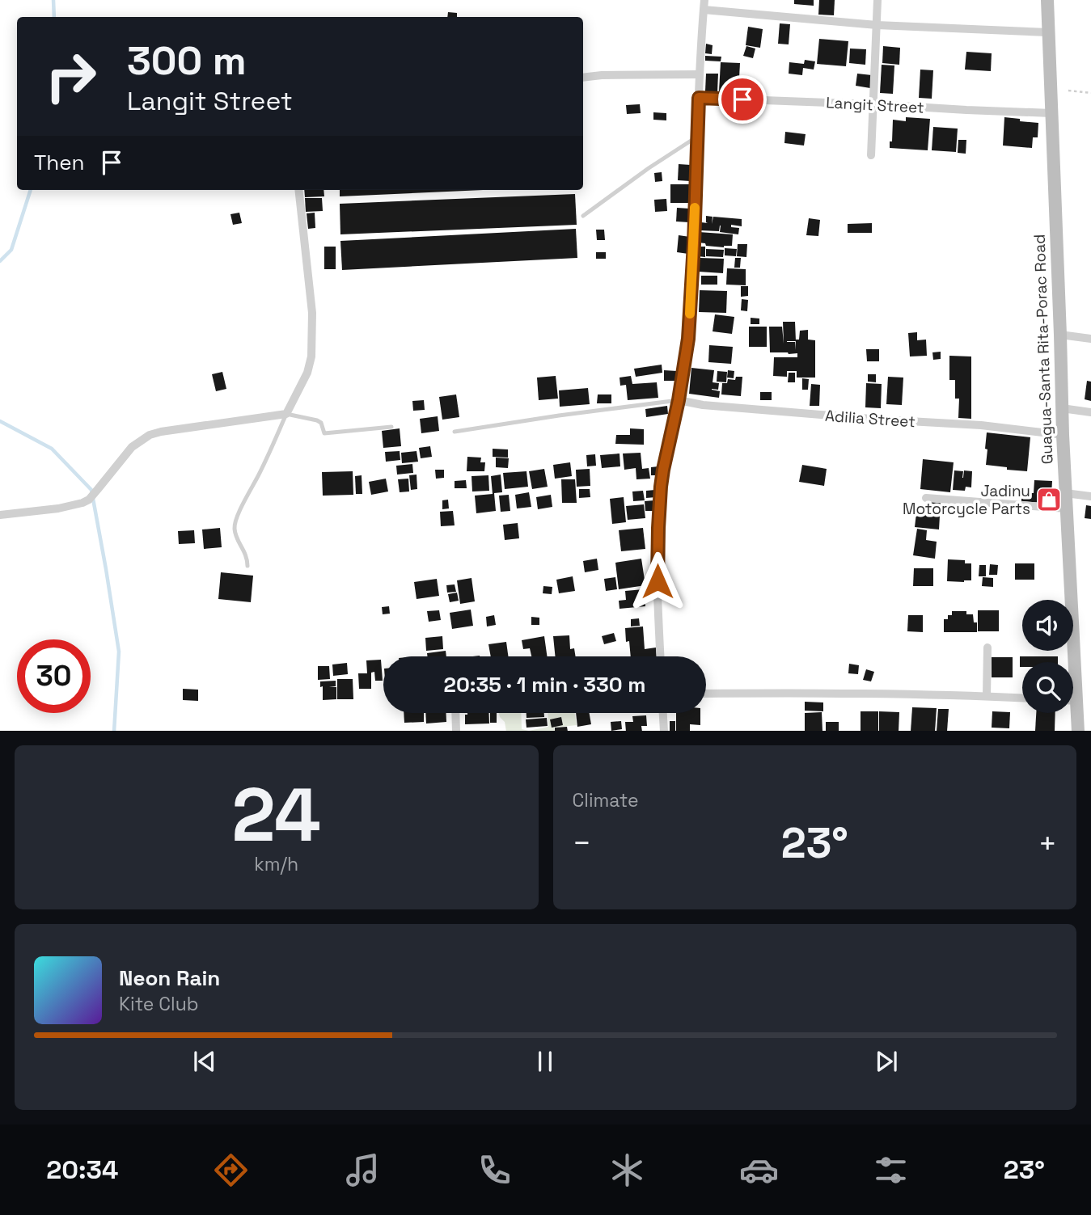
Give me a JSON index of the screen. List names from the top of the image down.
{
  "streets": {
    "main road": ["Guagua-Santa Rita-Porac Road"],
    "street": ["Langit Street", "Adilia Street"]
  },
  "crossings": [
    ["Langit Street", "Guagua-Santa Rita-Porac Road"],
    ["Guagua-Santa Rita-Porac Road", "Adilia Street"]
  ],
  "places": {
    "shop": ["Jadinu Motorcycle Parts"]
  },
  "page": {
    "turn": ["300 m", "Langit Street"],
    "then": "Then",
    "limit": "30",
    "trip": "20:35 · 1 min · 330 m",
    "tile": [
      ["24", "km/h"],
      "Climate"
    ],
    "heat": ["−", "23°", "+"],
    "song": ["Neon Rain", "Kite Club"],
    "tabs": ["20:34", "23°"]
  }
}
